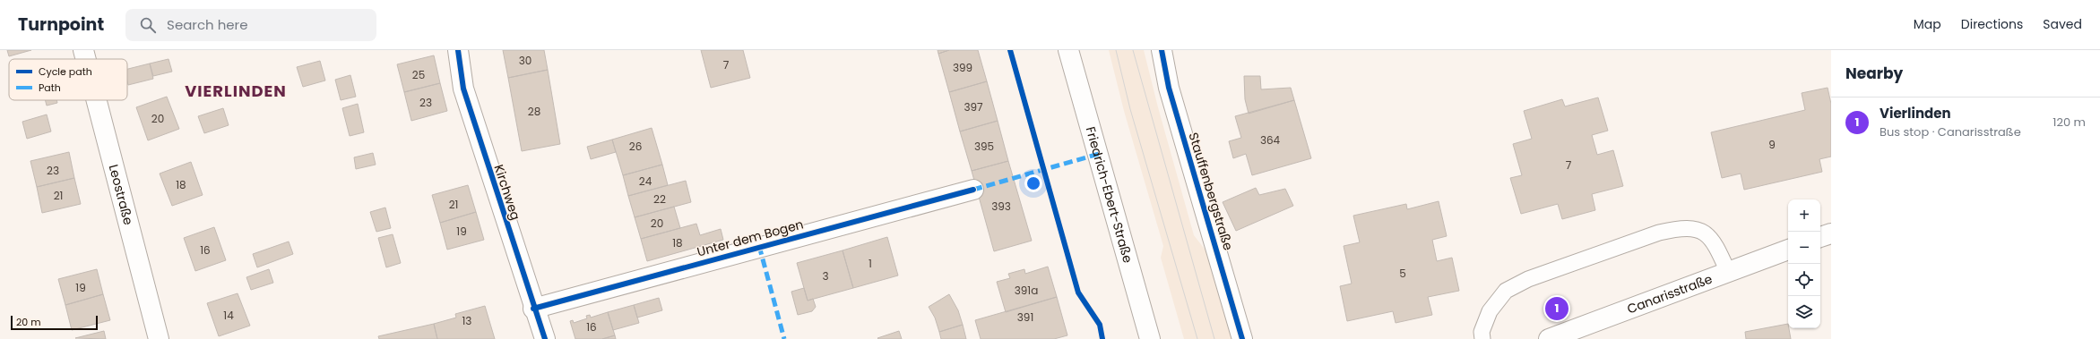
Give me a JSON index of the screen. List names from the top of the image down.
{
  "streets": {
    "street": [
      "Stauffenbergstraße",
      "Kirchweg",
      "Leostraße",
      "Friedrich-Ebert-Straße",
      "Unter dem Bogen",
      "Canarisstraße"
    ]
  },
  "crossings": [
    ["Kirchweg", "Unter dem Bogen"]
  ],
  "districts": ["VIERLINDEN"],
  "house_numbers": [
    "30",
    "7",
    "399",
    "25",
    "23",
    "397",
    "28",
    "20",
    "364",
    "9",
    "26",
    "395",
    "7",
    "23",
    "24",
    "18",
    "21",
    "22",
    "21",
    "393",
    "20",
    "19",
    "18",
    "16",
    "1",
    "5",
    "3",
    "19",
    "391a",
    "14",
    "391",
    "13",
    "16"
  ],
  "legend": ["Cycle path", "Path"],
  "scale_bar": "20 m",
  "page": {
    "header": "Turnpoint",
    "search": "Search here",
    "nav": ["Map", "Directions", "Saved"],
    "heading": "Nearby",
    "list": [
      {
        "mark": "1",
        "name": "Vierlinden",
        "note": "Bus stop · Canarisstraße",
        "value": "120 m"
      }
    ],
    "map_buttons": ["+", "−"],
    "pins": "1",
    "scale": "20 m"
  }
}
